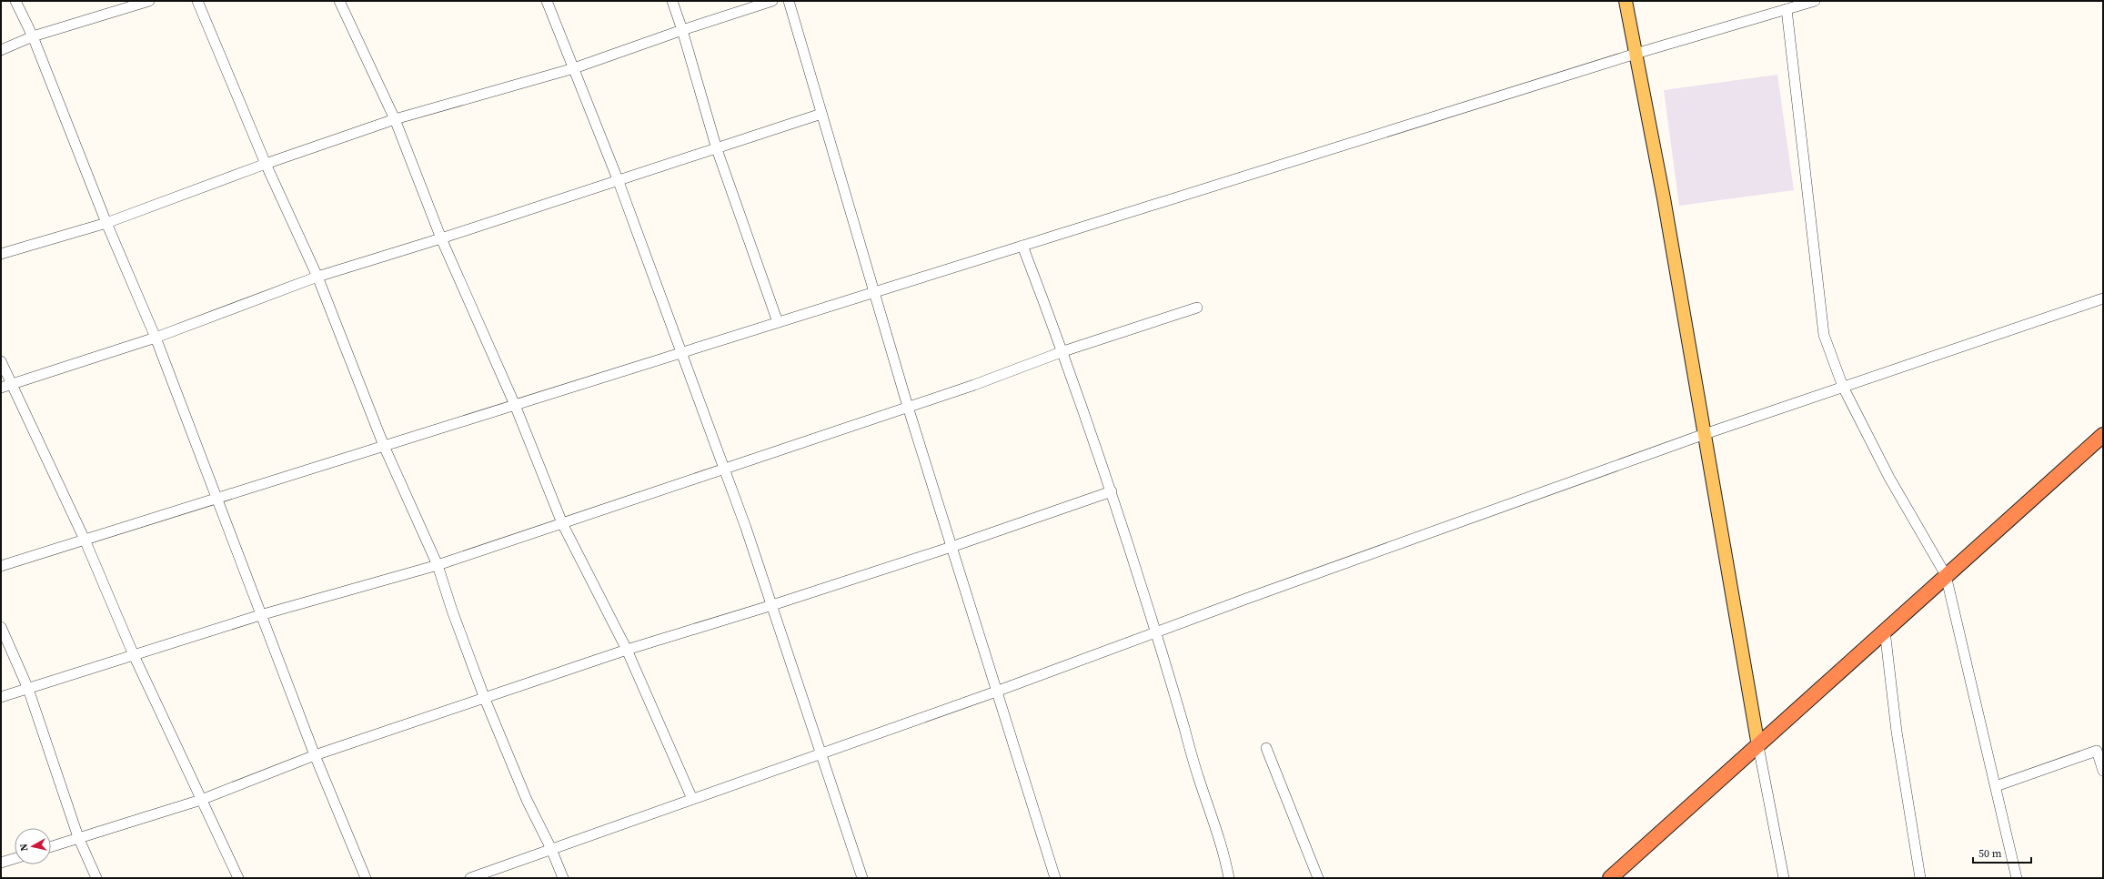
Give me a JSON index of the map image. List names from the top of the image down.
{
  "scale_bar": "50 m",
  "north": "left"
}
